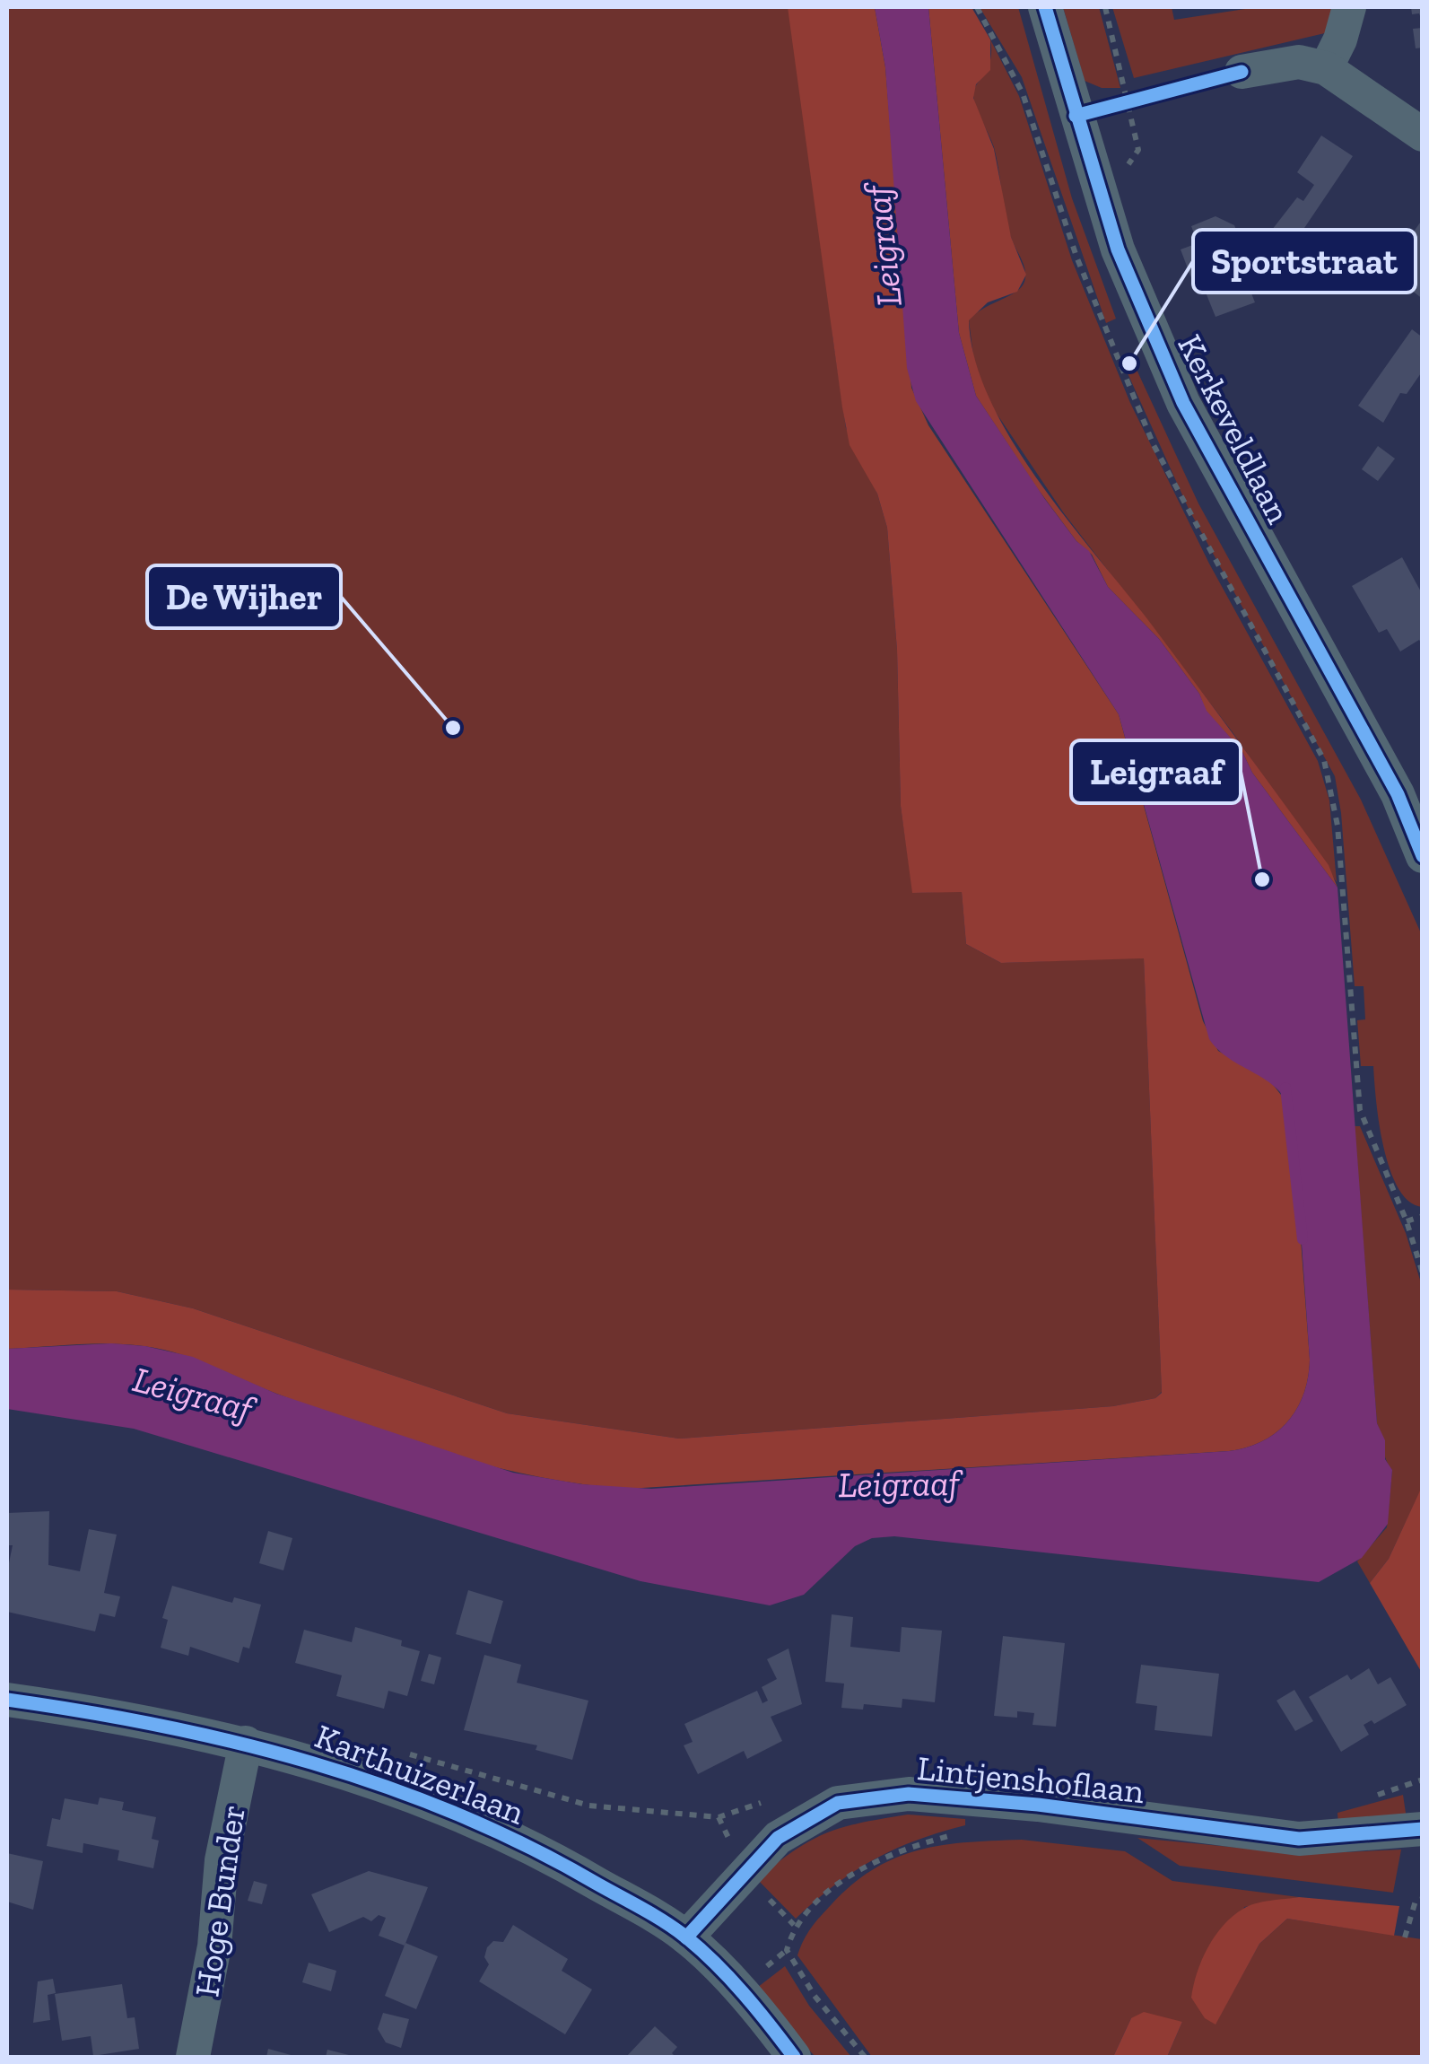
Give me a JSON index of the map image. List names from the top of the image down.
{
  "streets": {
    "street": [
      "Kerkeveldlaan",
      "Karthuizerlaan",
      "Lintjenshoflaan",
      "Hoge Bunder"
    ]
  },
  "crossings": [
    ["Karthuizerlaan", "Lintjenshoflaan"],
    ["Karthuizerlaan", "Hoge Bunder"]
  ],
  "water": ["Leigraaf"],
  "places": ["Sportstraat", "De Wijher", "Leigraaf"]
}
